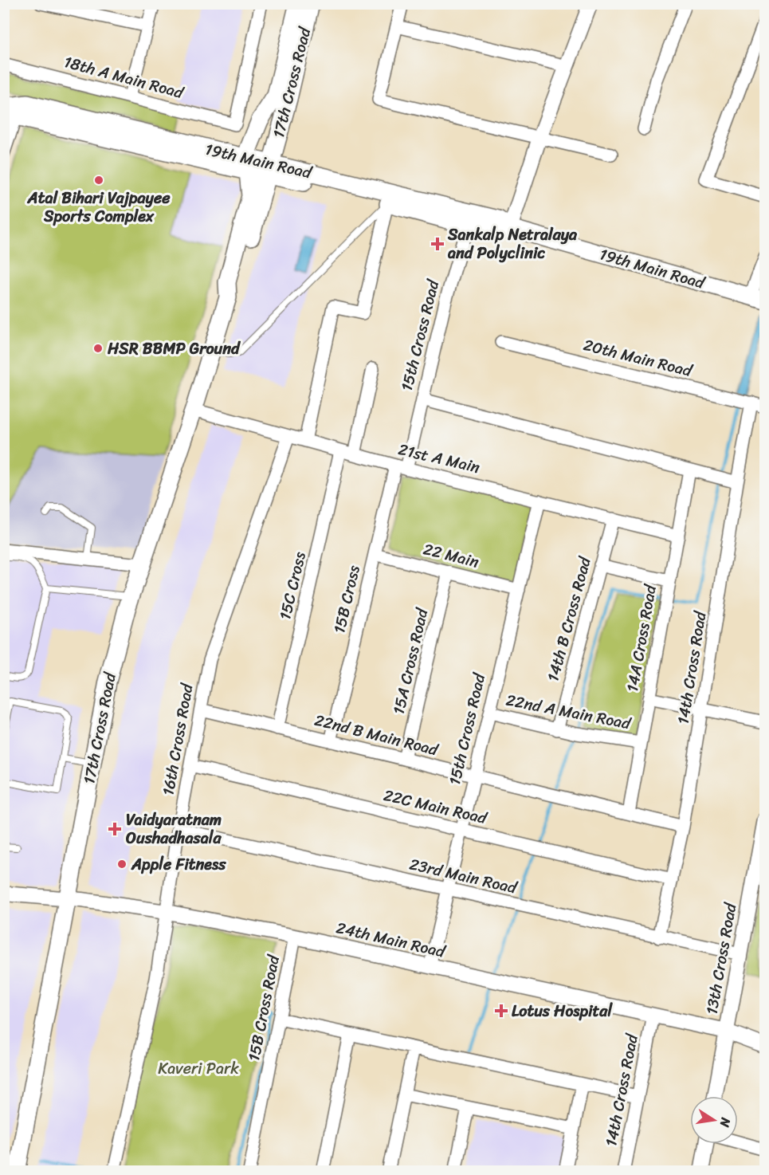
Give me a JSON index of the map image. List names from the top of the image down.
{
  "streets": {
    "main road": ["17th Cross Road", "19th Main Road"],
    "street": [
      "18th A Main Road",
      "15th Cross Road",
      "20th Main Road",
      "21st A Main",
      "22 Main",
      "15C Cross",
      "15B Cross",
      "14th B Cross Road",
      "14A Cross Road",
      "15A Cross Road",
      "14th Cross Road",
      "22nd A Main Road",
      "22nd B Main Road",
      "16th Cross Road",
      "22C Main Road",
      "23rd Main Road",
      "24th Main Road",
      "13th Cross Road",
      "15B Cross Road"
    ]
  },
  "crossings": [
    ["17th Cross Road", "19th Main Road"],
    ["17th Cross Road", "21st A Main"],
    ["17th Cross Road", "24th Main Road"],
    ["19th Main Road", "15th Cross Road"],
    ["15th Cross Road", "21st A Main"],
    ["15th Cross Road", "22 Main"],
    ["15th Cross Road", "15B Cross"],
    ["15th Cross Road", "22nd A Main Road"],
    ["15th Cross Road", "22nd B Main Road"],
    ["15th Cross Road", "22C Main Road"],
    ["15th Cross Road", "23rd Main Road"],
    ["15th Cross Road", "24th Main Road"],
    ["20th Main Road", "14th Cross Road"],
    ["21st A Main", "15C Cross"],
    ["21st A Main", "15B Cross"],
    ["21st A Main", "14th B Cross Road"],
    ["21st A Main", "14A Cross Road"],
    ["21st A Main", "16th Cross Road"],
    ["22 Main", "15B Cross"],
    ["22 Main", "15A Cross Road"],
    ["15C Cross", "22nd B Main Road"],
    ["15B Cross", "22nd B Main Road"],
    ["14th B Cross Road", "22nd A Main Road"],
    ["14A Cross Road", "22nd A Main Road"],
    ["14A Cross Road", "22nd B Main Road"],
    ["15A Cross Road", "22nd B Main Road"],
    ["14th Cross Road", "22nd B Main Road"],
    ["14th Cross Road", "22C Main Road"],
    ["14th Cross Road", "23rd Main Road"],
    ["14th Cross Road", "24th Main Road"],
    ["22nd B Main Road", "16th Cross Road"],
    ["16th Cross Road", "22C Main Road"],
    ["16th Cross Road", "23rd Main Road"],
    ["16th Cross Road", "24th Main Road"],
    ["23rd Main Road", "13th Cross Road"],
    ["24th Main Road", "13th Cross Road"],
    ["24th Main Road", "15B Cross Road"]
  ],
  "parks": ["Kaveri Park"],
  "places": {
    "other": ["Atal Bihari Vajpayee Sports Complex", "HSR BBMP Ground", "Apple Fitness"],
    "health": ["Sankalp Netralaya and Polyclinic", "Vaidyaratnam Oushadhasala", "Lotus Hospital"]
  },
  "north": "right"
}
